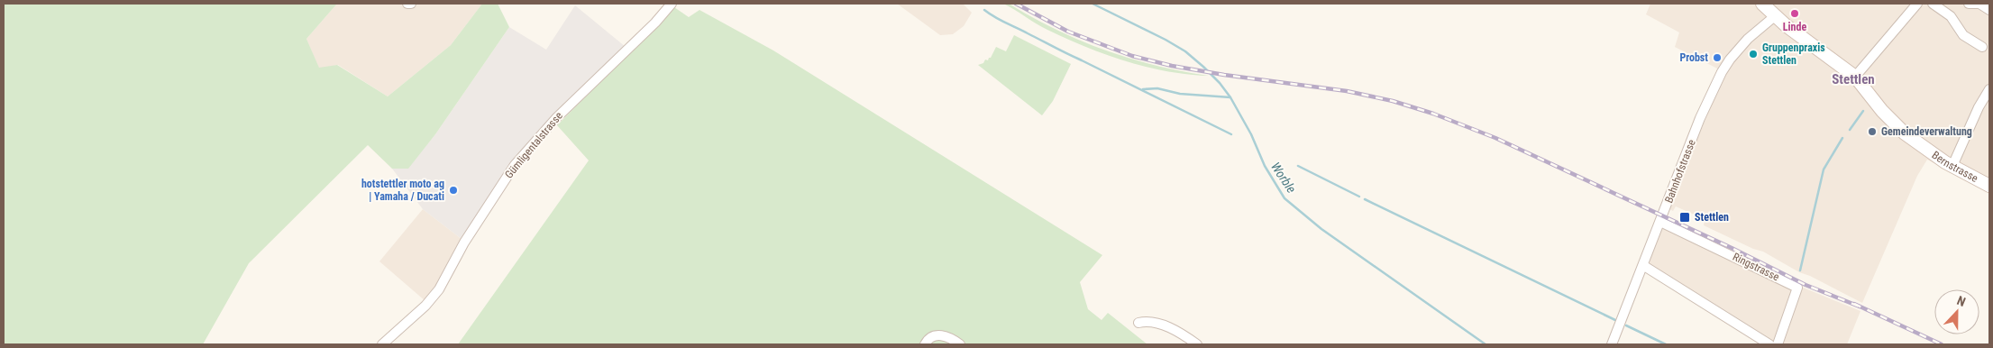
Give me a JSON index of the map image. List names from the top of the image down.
{
  "streets": {
    "main road": ["Bernstrasse"],
    "street": ["Gümligentalstrasse", "Bahnhofstrasse", "Ringstrasse"]
  },
  "crossings": [
    ["Bernstrasse", "Bahnhofstrasse"],
    ["Bahnhofstrasse", "Ringstrasse"]
  ],
  "districts": ["Stettlen"],
  "water": ["Worble"],
  "places": {
    "other": [
      "Linde",
      "Gruppenpraxis Stettlen",
      "Probst",
      "Gemeindeverwaltung",
      "hotstettler moto ag | Yamaha / Ducati"
    ],
    "transit": ["Stettlen"]
  },
  "north": "top"
}
